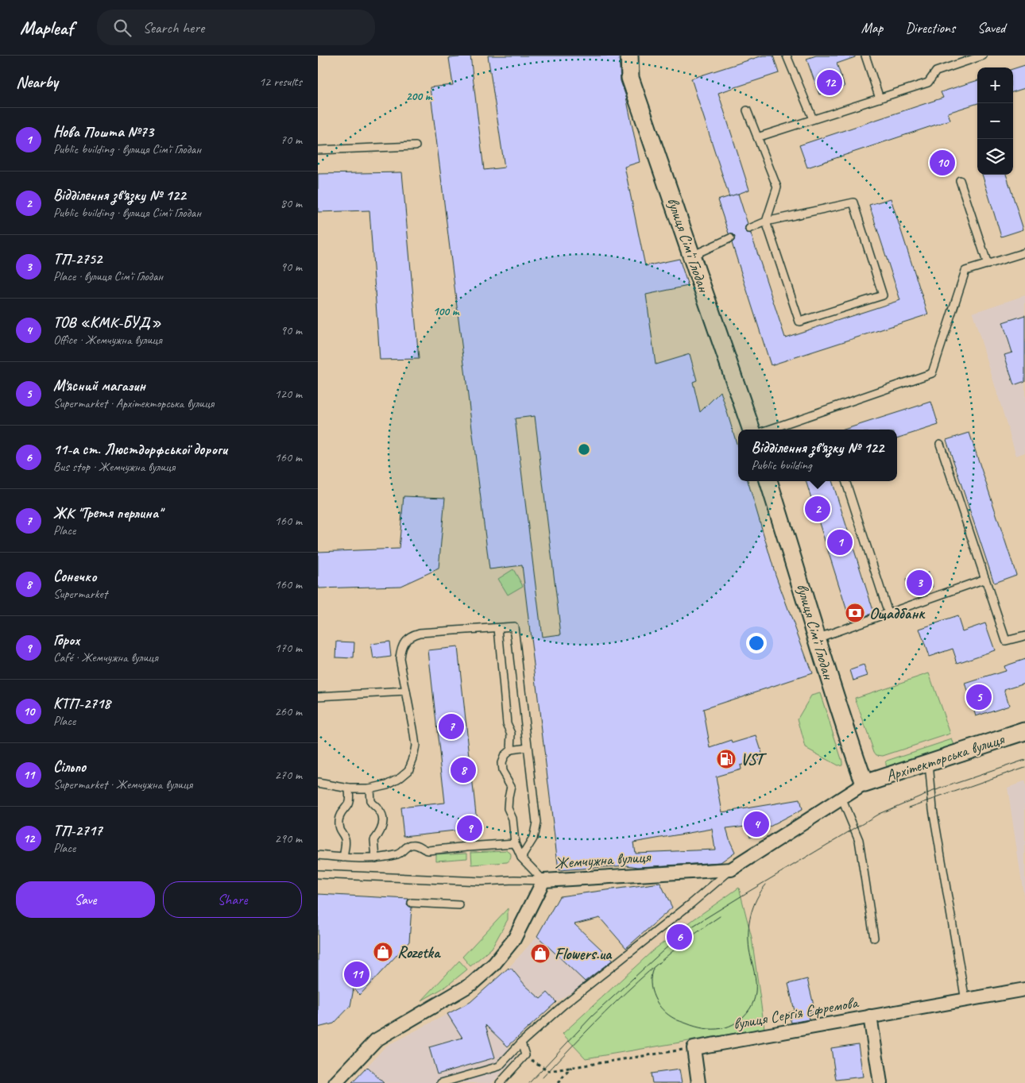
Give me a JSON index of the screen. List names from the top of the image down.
{
  "streets": {
    "street": [
      "вулиця Сім'ї Глодан",
      "Архітекторська вулиця",
      "Жемчужна вулиця",
      "вулиця Сергія Єфремова"
    ]
  },
  "crossings": [
    ["вулиця Сім'ї Глодан", "Архітекторська вулиця"],
    ["вулиця Сім'ї Глодан", "Жемчужна вулиця"],
    ["Архітекторська вулиця", "Жемчужна вулиця"]
  ],
  "places": {
    "bank": ["Ощадбанк"],
    "fuel station": ["VST"],
    "shop": ["Rozetka", "Flowers.ua"]
  },
  "page": {
    "header": "Mapleaf",
    "search": "Search here",
    "nav": ["Map", "Directions", "Saved"],
    "heading": ["Nearby", "12 results"],
    "map_buttons": ["+", "−"],
    "pins": [
      "12",
      "10",
      "2",
      "1",
      "3",
      "5",
      "7",
      "8",
      "4",
      "9",
      "6",
      "11"
    ],
    "list": [
      {
        "mark": "1",
        "name": "Нова Пошта №73",
        "note": "Public building · вулиця Сім'ї Глодан",
        "value": "70 m"
      },
      {
        "mark": "2",
        "name": "Відділення зв'язку № 122",
        "note": "Public building · вулиця Сім'ї Глодан",
        "value": "80 m"
      },
      {
        "mark": "3",
        "name": "ТП-2752",
        "note": "Place · вулиця Сім'ї Глодан",
        "value": "90 m"
      },
      {
        "mark": "4",
        "name": "ТОВ «КМК-БУД»",
        "note": "Office · Жемчужна вулиця",
        "value": "90 m"
      },
      {
        "mark": "5",
        "name": "М'ясний магазин",
        "note": "Supermarket · Архітекторська вулиця",
        "value": "120 m"
      },
      {
        "mark": "6",
        "name": "11-а ст. Люстдорфської дороги",
        "note": "Bus stop · Жемчужна вулиця",
        "value": "160 m"
      },
      {
        "mark": "7",
        "name": "ЖК \"Третя перлина\"",
        "note": "Place",
        "value": "160 m"
      },
      {
        "mark": "8",
        "name": "Сонечко",
        "note": "Supermarket",
        "value": "160 m"
      },
      {
        "mark": "9",
        "name": "Горох",
        "note": "Café · Жемчужна вулиця",
        "value": "170 m"
      },
      {
        "mark": "10",
        "name": "КТП-2718",
        "note": "Place",
        "value": "260 m"
      },
      {
        "mark": "11",
        "name": "Сільпо",
        "note": "Supermarket · Жемчужна вулиця",
        "value": "270 m"
      },
      {
        "mark": "12",
        "name": "ТП-2717",
        "note": "Place",
        "value": "290 m"
      }
    ],
    "popup": ["Відділення зв'язку № 122", "Public building"],
    "buttons": ["Save", "Share"]
  },
  "rings": ["200 m", "100 m"]
}
